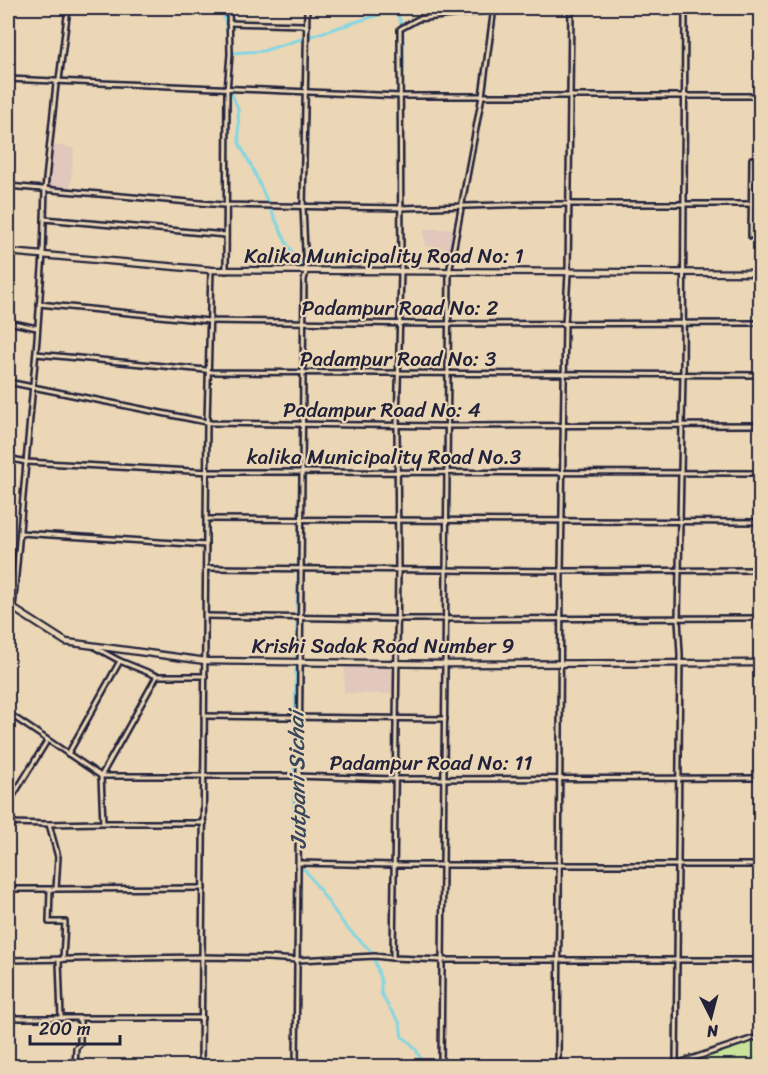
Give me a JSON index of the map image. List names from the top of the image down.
{
  "streets": {
    "street": [
      "Kalika Municipality Road No: 1",
      "Padampur Road No: 2",
      "Padampur Road No: 3",
      "Padampur Road No: 4",
      "kalika Municipality Road No.3",
      "Krishi Sadak Road Number 9",
      "Padampur Road No: 11"
    ]
  },
  "water": ["Jutpani Sichai"],
  "scale_bar": "200 m",
  "north": "bottom"
}
